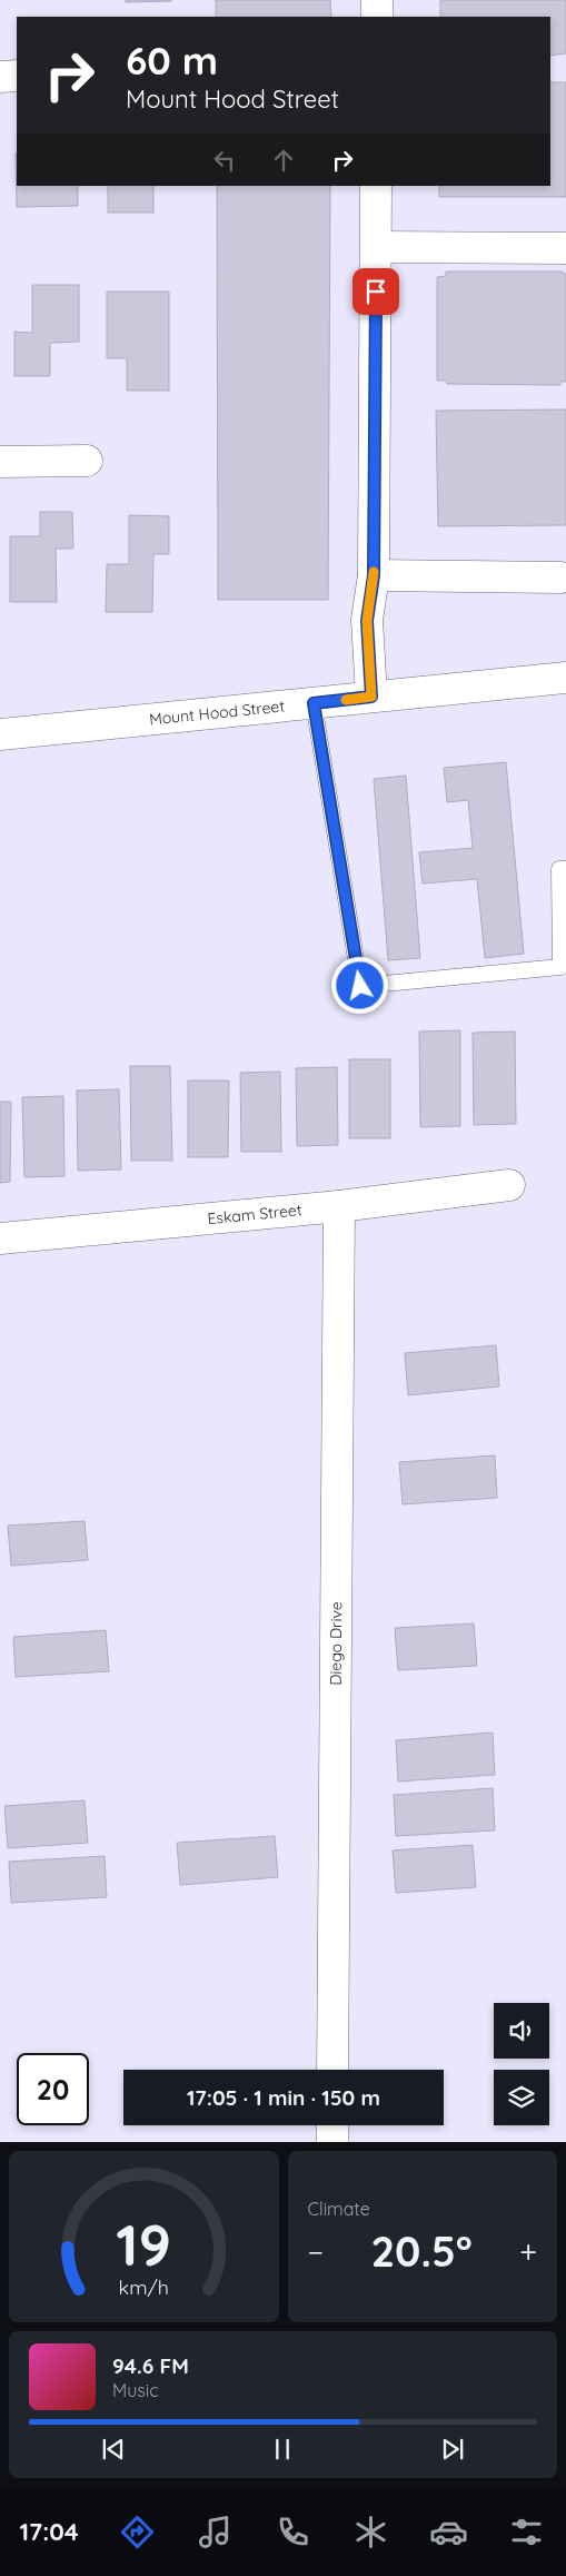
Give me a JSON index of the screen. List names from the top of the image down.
{
  "streets": {
    "street": ["Mount Hood Street", "Eskam Street", "Diego Drive"]
  },
  "crossings": [
    ["Eskam Street", "Diego Drive"]
  ],
  "page": {
    "turn": ["60 m", "Mount Hood Street"],
    "limit": "20",
    "trip": "17:05 · 1 min · 150 m",
    "tile": "Climate",
    "heat": ["−", "20.5°", "+"],
    "song": ["94.6 FM", "Music"],
    "tabs": "17:04",
    "gauge": ["19", "km/h"]
  }
}
